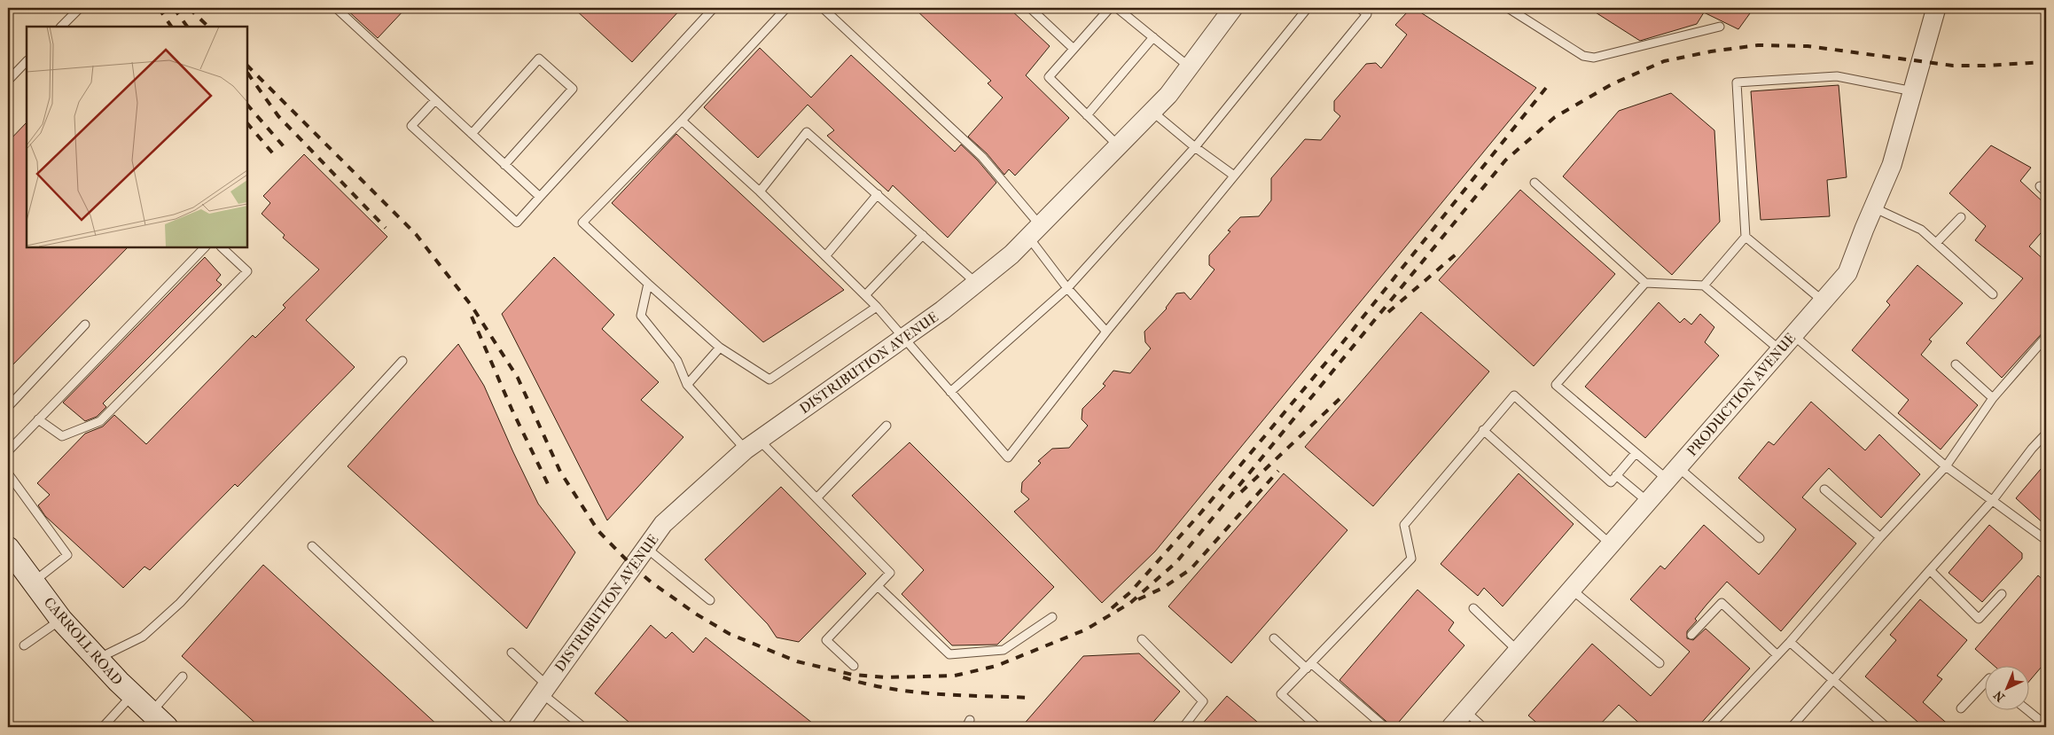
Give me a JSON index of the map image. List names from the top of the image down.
{
  "streets": {
    "main road": ["CARROLL ROAD"],
    "street": ["DISTRIBUTION AVENUE", "PRODUCTION AVENUE"]
  },
  "north": "bottom left"
}
